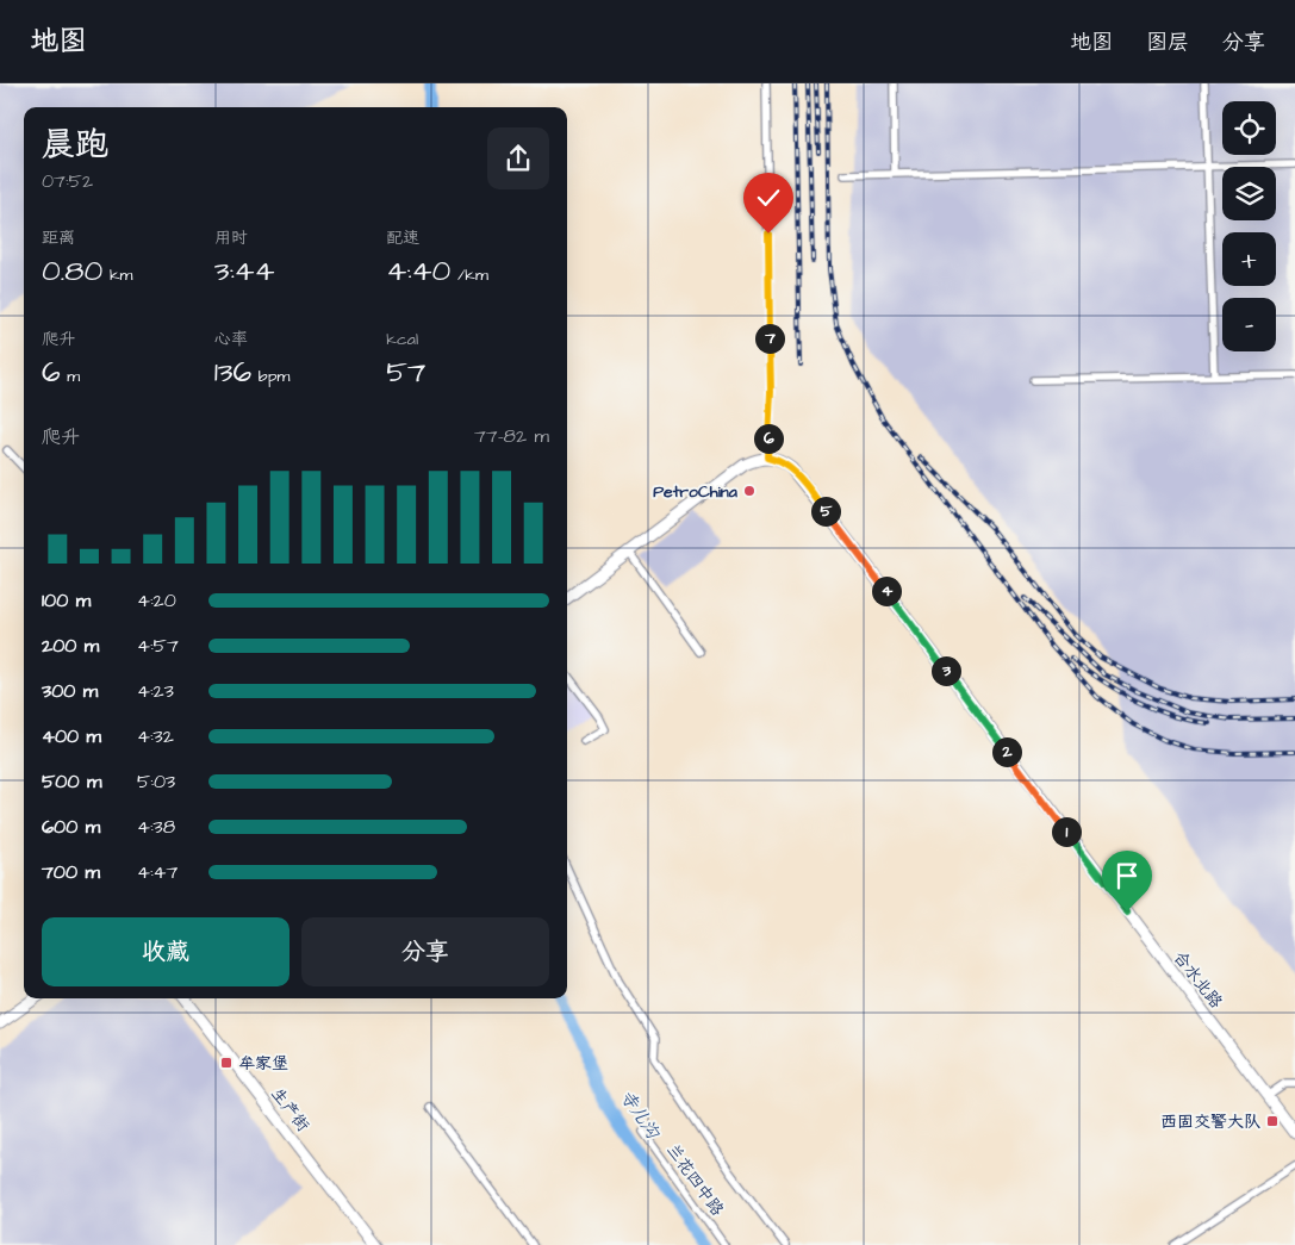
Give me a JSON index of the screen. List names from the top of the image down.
{
  "streets": {
    "street": ["合水北路", "生产街", "兰花四中路"]
  },
  "water": ["寺儿沟"],
  "places": {
    "other": ["PetroChina"],
    "transit": ["牟家堡", "西固交警大队"]
  },
  "page": {
    "header": "地图",
    "nav": ["地图", "图层", "分享"],
    "map_buttons": ["+", "−"],
    "heading": ["晨跑", "07:52"],
    "stats": [
      ["距离", "0.80 km"],
      ["用时", "3:44"],
      ["配速", "4:40 /km"],
      ["爬升", "6 m"],
      ["心率", "136 bpm"],
      ["kcal", "57"]
    ],
    "pins": [
      "7",
      "6",
      "5",
      "4",
      "3",
      "2",
      "1"
    ],
    "chart": ["爬升", "77–82 m"],
    "list": [
      {
        "name": "100 m",
        "note": "4:20"
      },
      {
        "name": "200 m",
        "note": "4:57"
      },
      {
        "name": "300 m",
        "note": "4:23"
      },
      {
        "name": "400 m",
        "note": "4:32"
      },
      {
        "name": "500 m",
        "note": "5:03"
      },
      {
        "name": "600 m",
        "note": "4:38"
      },
      {
        "name": "700 m",
        "note": "4:47"
      }
    ],
    "buttons": ["收藏", "分享"]
  }
}
